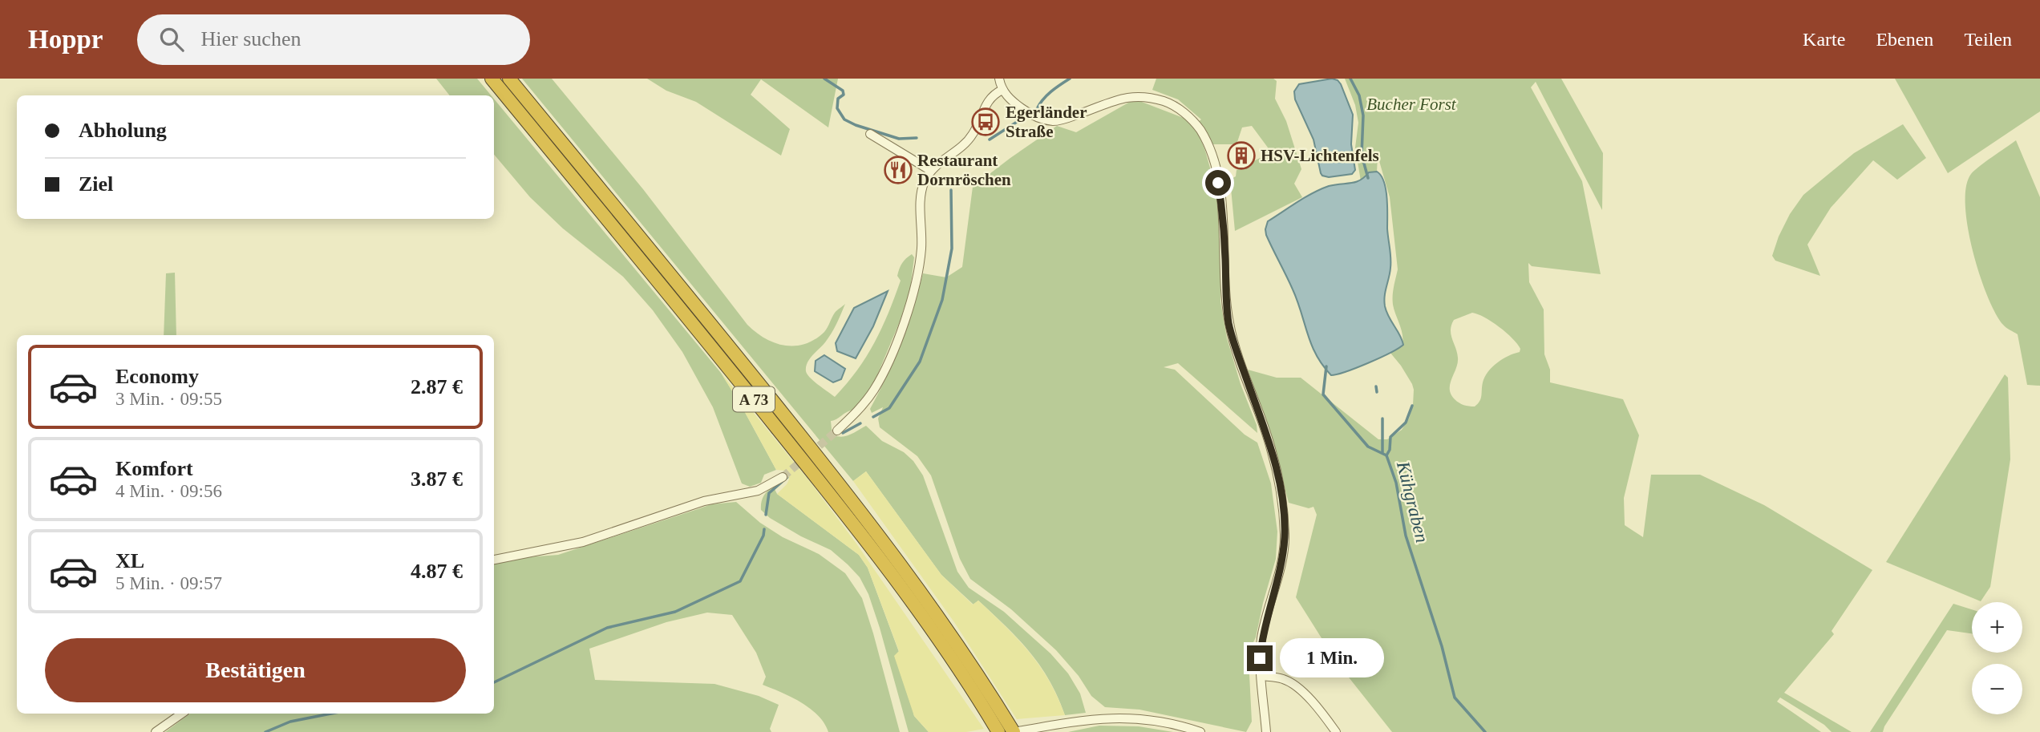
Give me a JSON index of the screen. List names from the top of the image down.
{
  "streets": {
    "highway": ["A 73"]
  },
  "water": ["Kühgraben"],
  "parks": ["Bucher Forst"],
  "places": {
    "bus stop": ["Egerländer Straße"],
    "building": ["HSV-Lichtenfels"],
    "restaurant": ["Restaurant Dornröschen"]
  },
  "page": {
    "header": "Hoppr",
    "search": "Hier suchen",
    "nav": ["Karte", "Ebenen", "Teilen"],
    "banner": ["Abholung", "Ziel"],
    "list": [
      {
        "name": "Economy",
        "note": "3 Min. · 09:55",
        "value": "2.87 €"
      },
      {
        "name": "Komfort",
        "note": "4 Min. · 09:56",
        "value": "3.87 €"
      },
      {
        "name": "XL",
        "note": "5 Min. · 09:57",
        "value": "4.87 €"
      }
    ],
    "map_buttons": ["+", "−"],
    "buttons": "Bestätigen",
    "bubble": "1 Min."
  }
}
